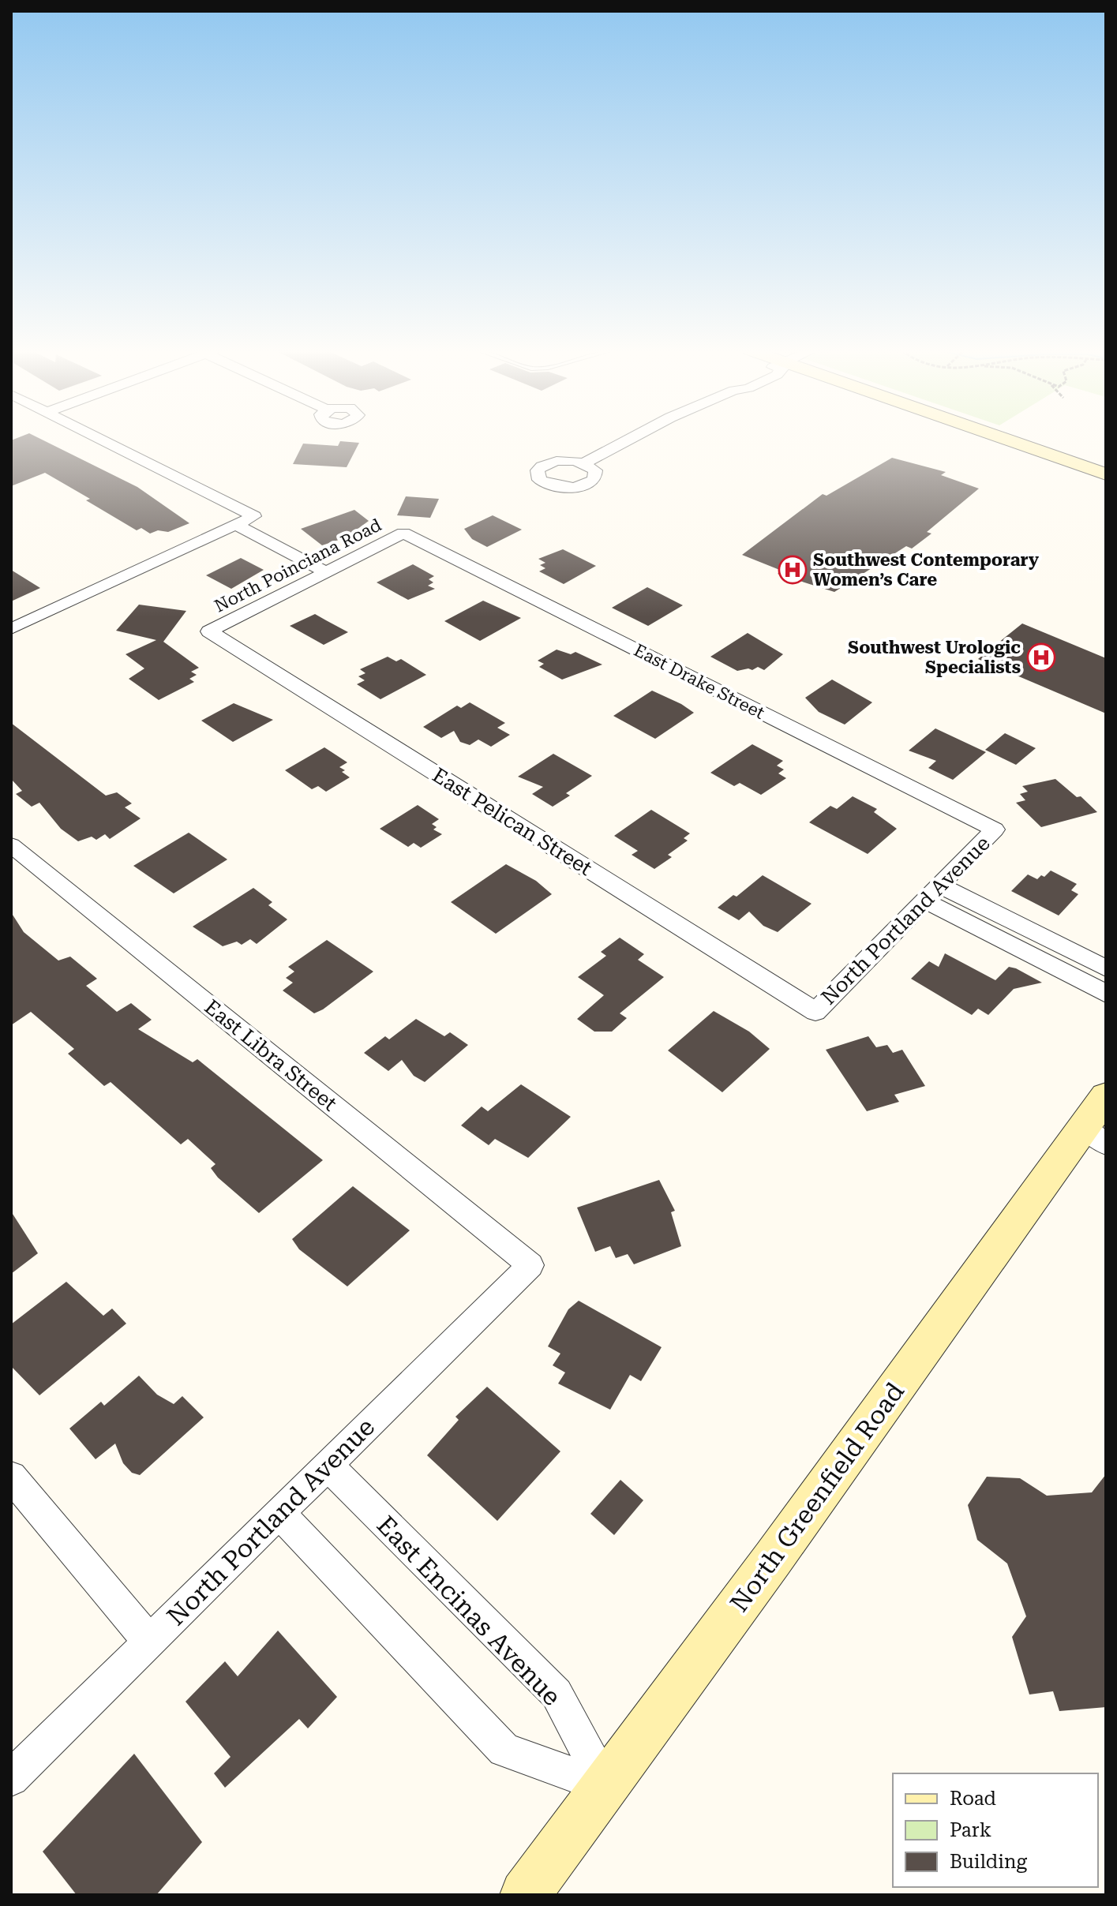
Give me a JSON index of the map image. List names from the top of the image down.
{
  "streets": {
    "main road": ["North Greenfield Road"],
    "street": [
      "North Poinciana Road",
      "East Drake Street",
      "East Pelican Street",
      "North Portland Avenue",
      "East Libra Street",
      "East Encinas Avenue"
    ]
  },
  "crossings": [
    ["North Poinciana Road", "East Drake Street"],
    ["North Poinciana Road", "East Pelican Street"],
    ["East Drake Street", "North Portland Avenue"],
    ["East Pelican Street", "North Portland Avenue"],
    ["North Portland Avenue", "East Libra Street"],
    ["North Portland Avenue", "East Encinas Avenue"],
    ["North Greenfield Road", "East Encinas Avenue"]
  ],
  "places": {
    "hospital": ["Southwest Contemporary Women’s Care", "Southwest Urologic Specialists"]
  },
  "legend": ["Road", "Park", "Building"]
}
